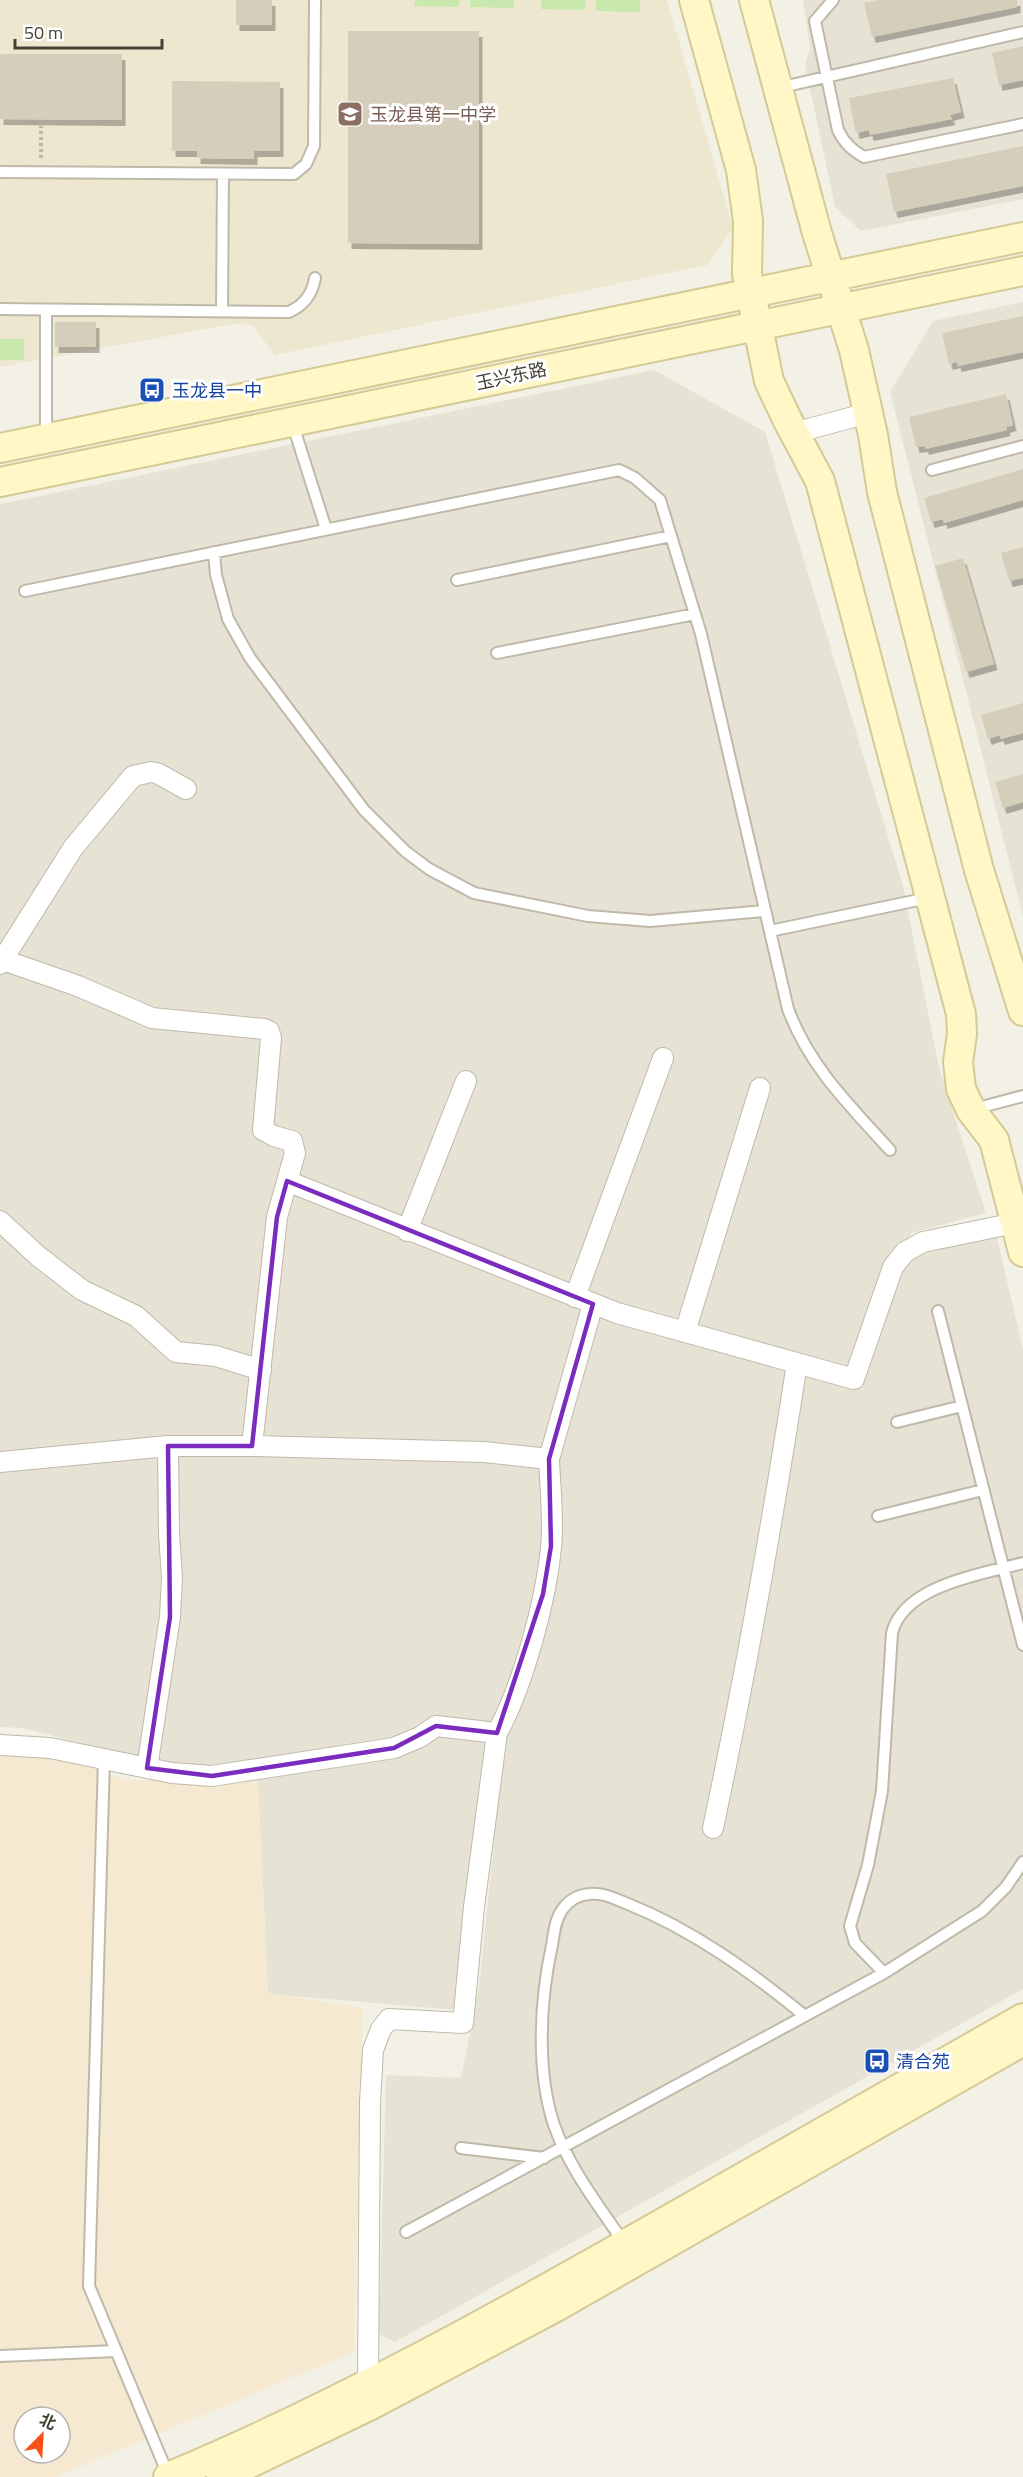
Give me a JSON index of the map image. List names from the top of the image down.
{
  "streets": {
    "street": ["玉兴东路"]
  },
  "places": {
    "school or university": ["玉龙县第一中学"],
    "bus stop": ["玉龙县一中", "清合苑"]
  },
  "scale_bar": "50 m",
  "north": "top right"
}
